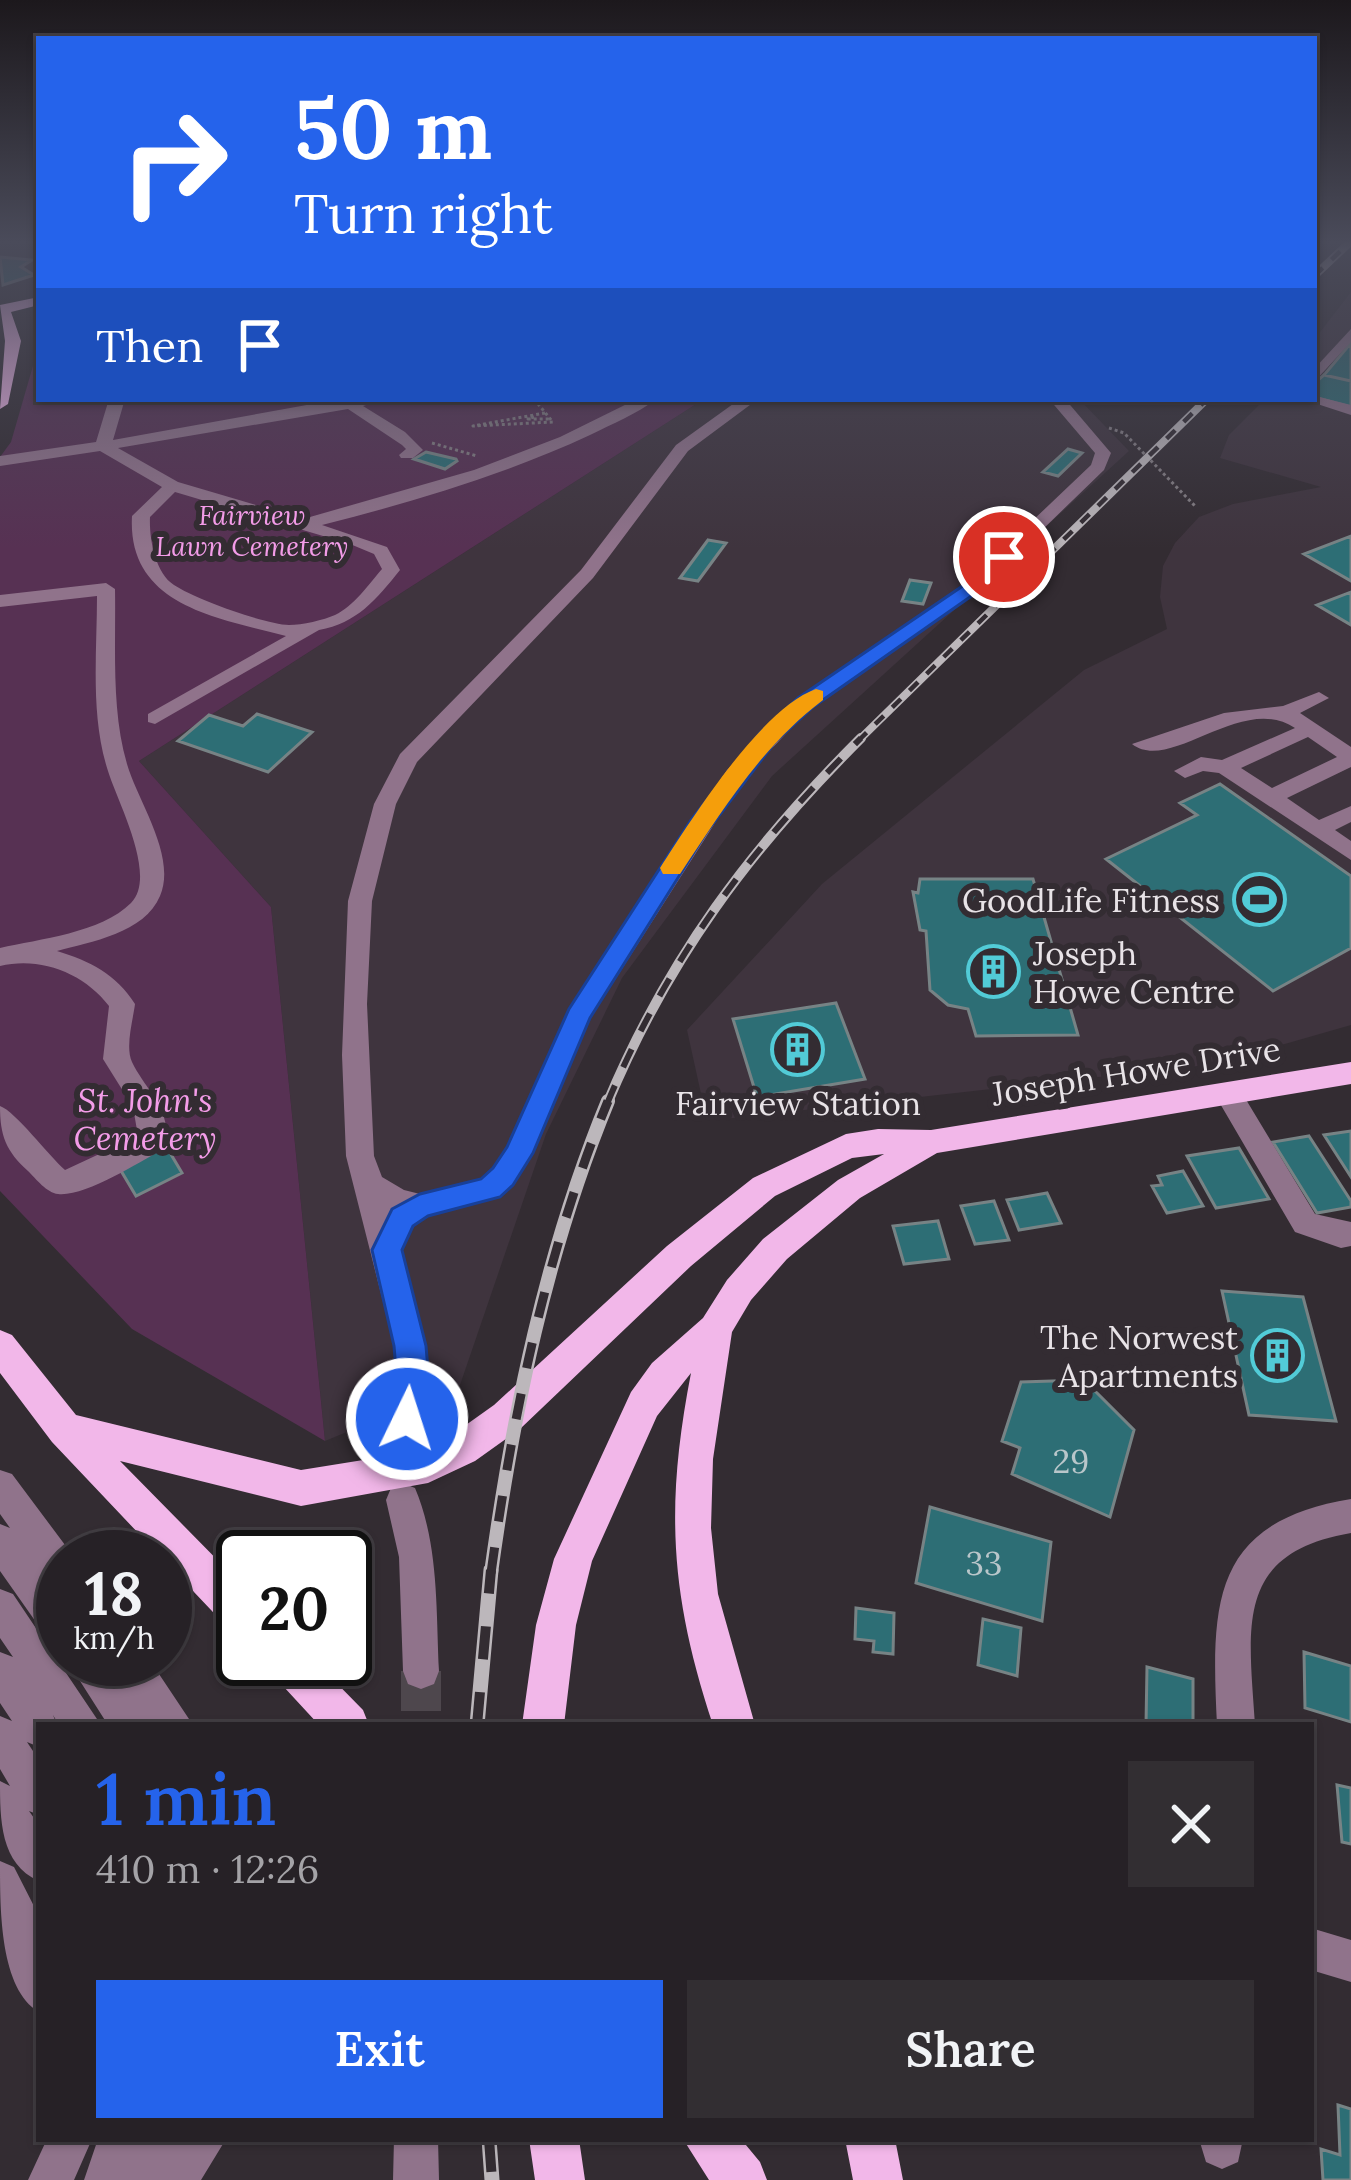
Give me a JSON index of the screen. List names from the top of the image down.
{
  "streets": {
    "main road": ["Joseph Howe Drive"]
  },
  "parks": ["Fairview Lawn Cemetery", "St. John's Cemetery"],
  "places": {
    "sports": ["GoodLife Fitness"],
    "building": ["Joseph Howe Centre", "Fairview Station", "The Norwest Apartments"]
  },
  "house_numbers": ["29", "33"],
  "page": {
    "turn": ["50 m", "Turn right"],
    "then": "Then",
    "speed": "18 km/h",
    "limit": "20",
    "heading": ["1 min", "410 m · 12:26"],
    "buttons": ["Exit", "Share"]
  }
}
